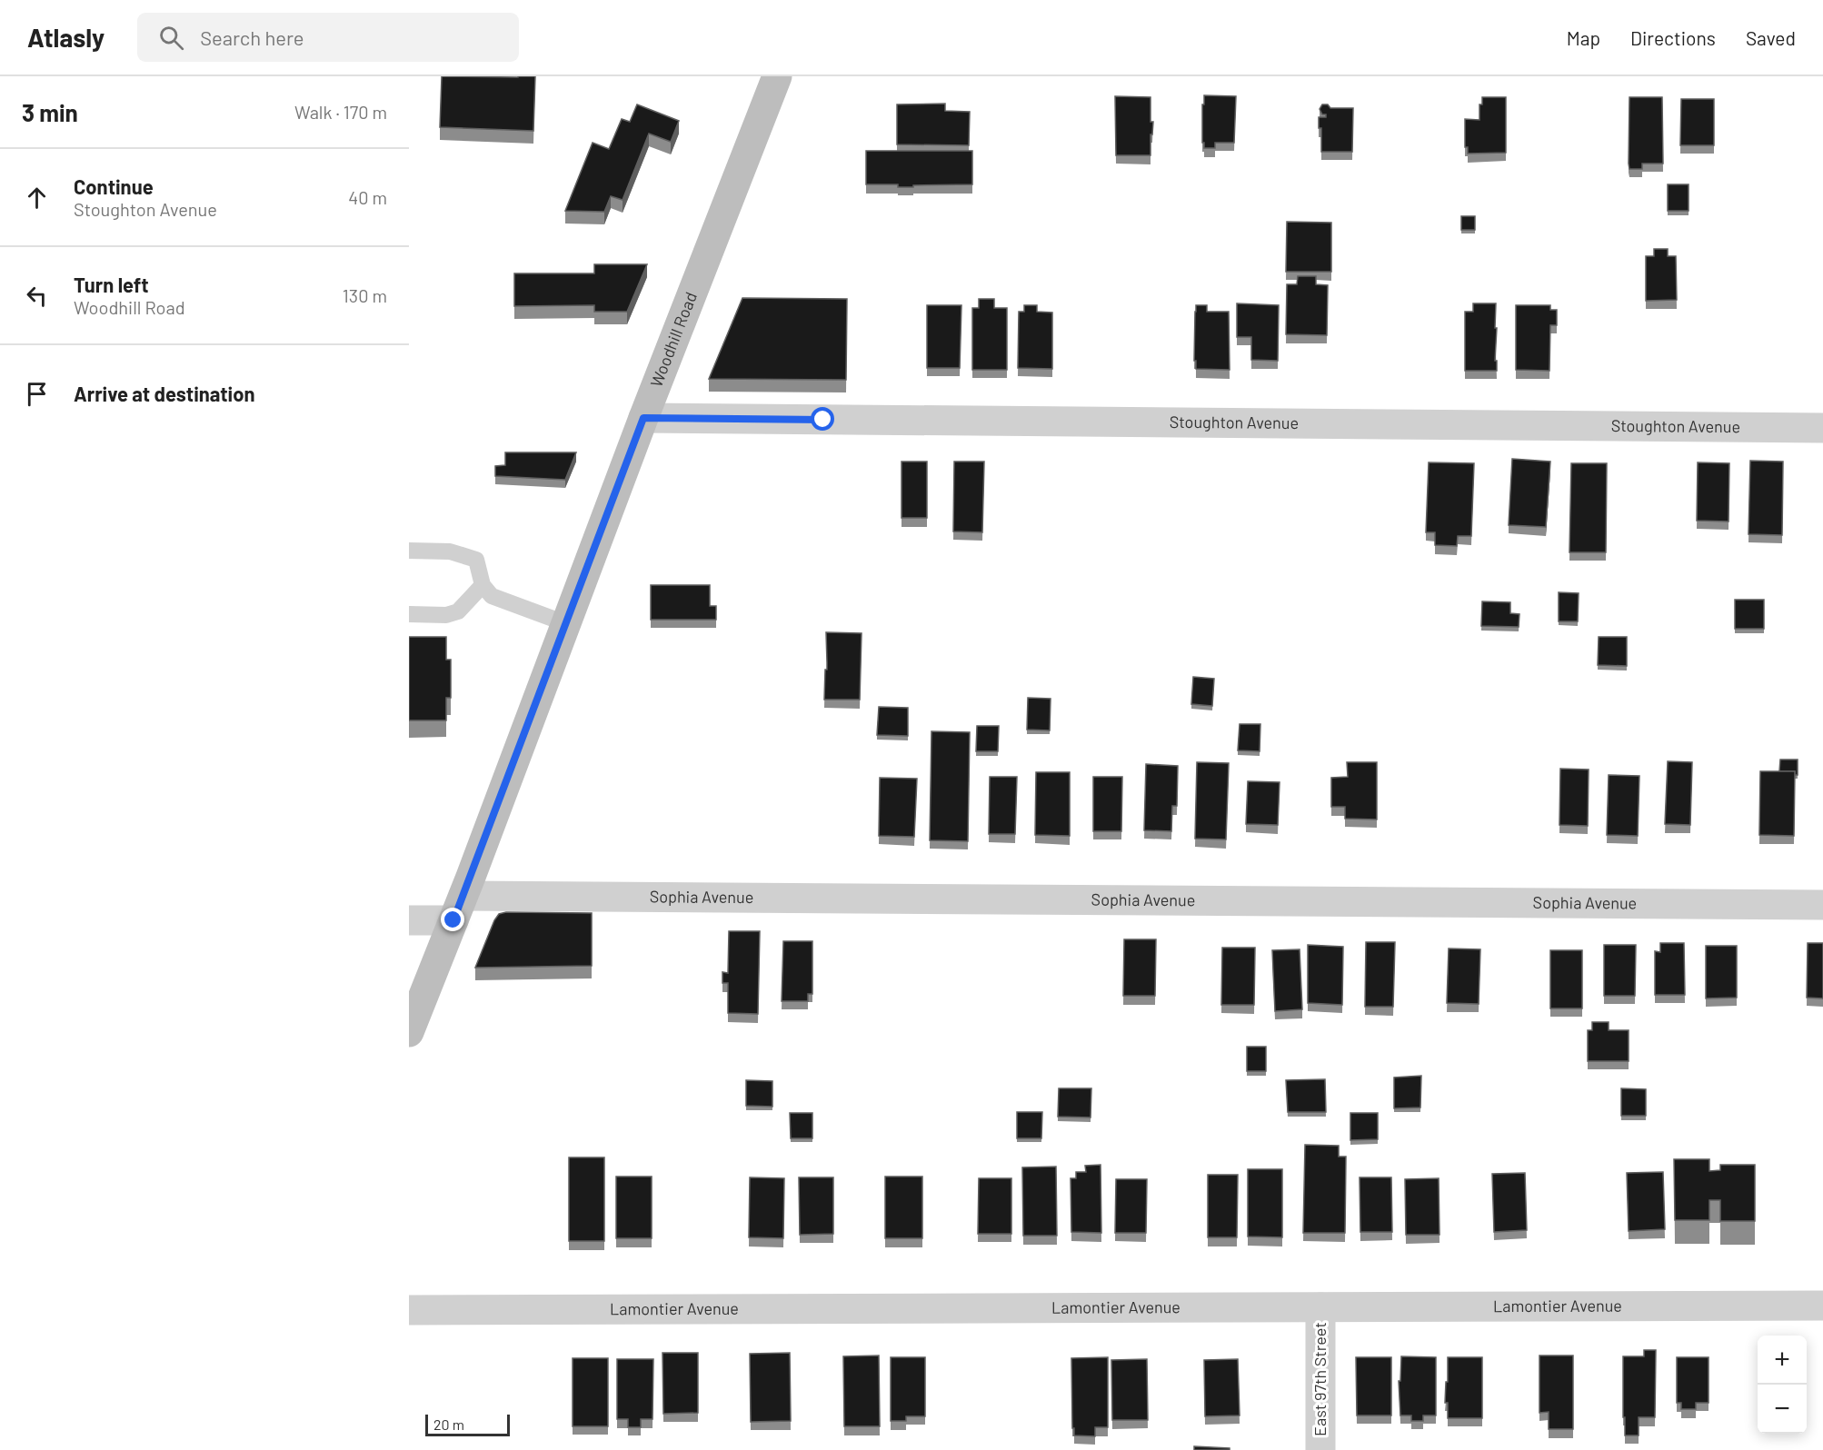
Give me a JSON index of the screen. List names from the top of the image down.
{
  "streets": {
    "main road": ["Woodhill Road"],
    "street": [
      "Stoughton Avenue",
      "Sophia Avenue",
      "Lamontier Avenue",
      "East 97th Street"
    ]
  },
  "crossings": [
    ["Woodhill Road", "Stoughton Avenue"],
    ["Woodhill Road", "Sophia Avenue"],
    ["Lamontier Avenue", "East 97th Street"]
  ],
  "scale_bar": "20 m",
  "page": {
    "header": "Atlasly",
    "search": "Search here",
    "nav": ["Map", "Directions", "Saved"],
    "heading": ["3 min", "Walk · 170 m"],
    "list": [
      ["Continue", "Stoughton Avenue", "40 m"],
      ["Turn left", "Woodhill Road", "130 m"],
      "Arrive at destination"
    ],
    "map_buttons": ["+", "−"],
    "scale": "20 m"
  }
}
